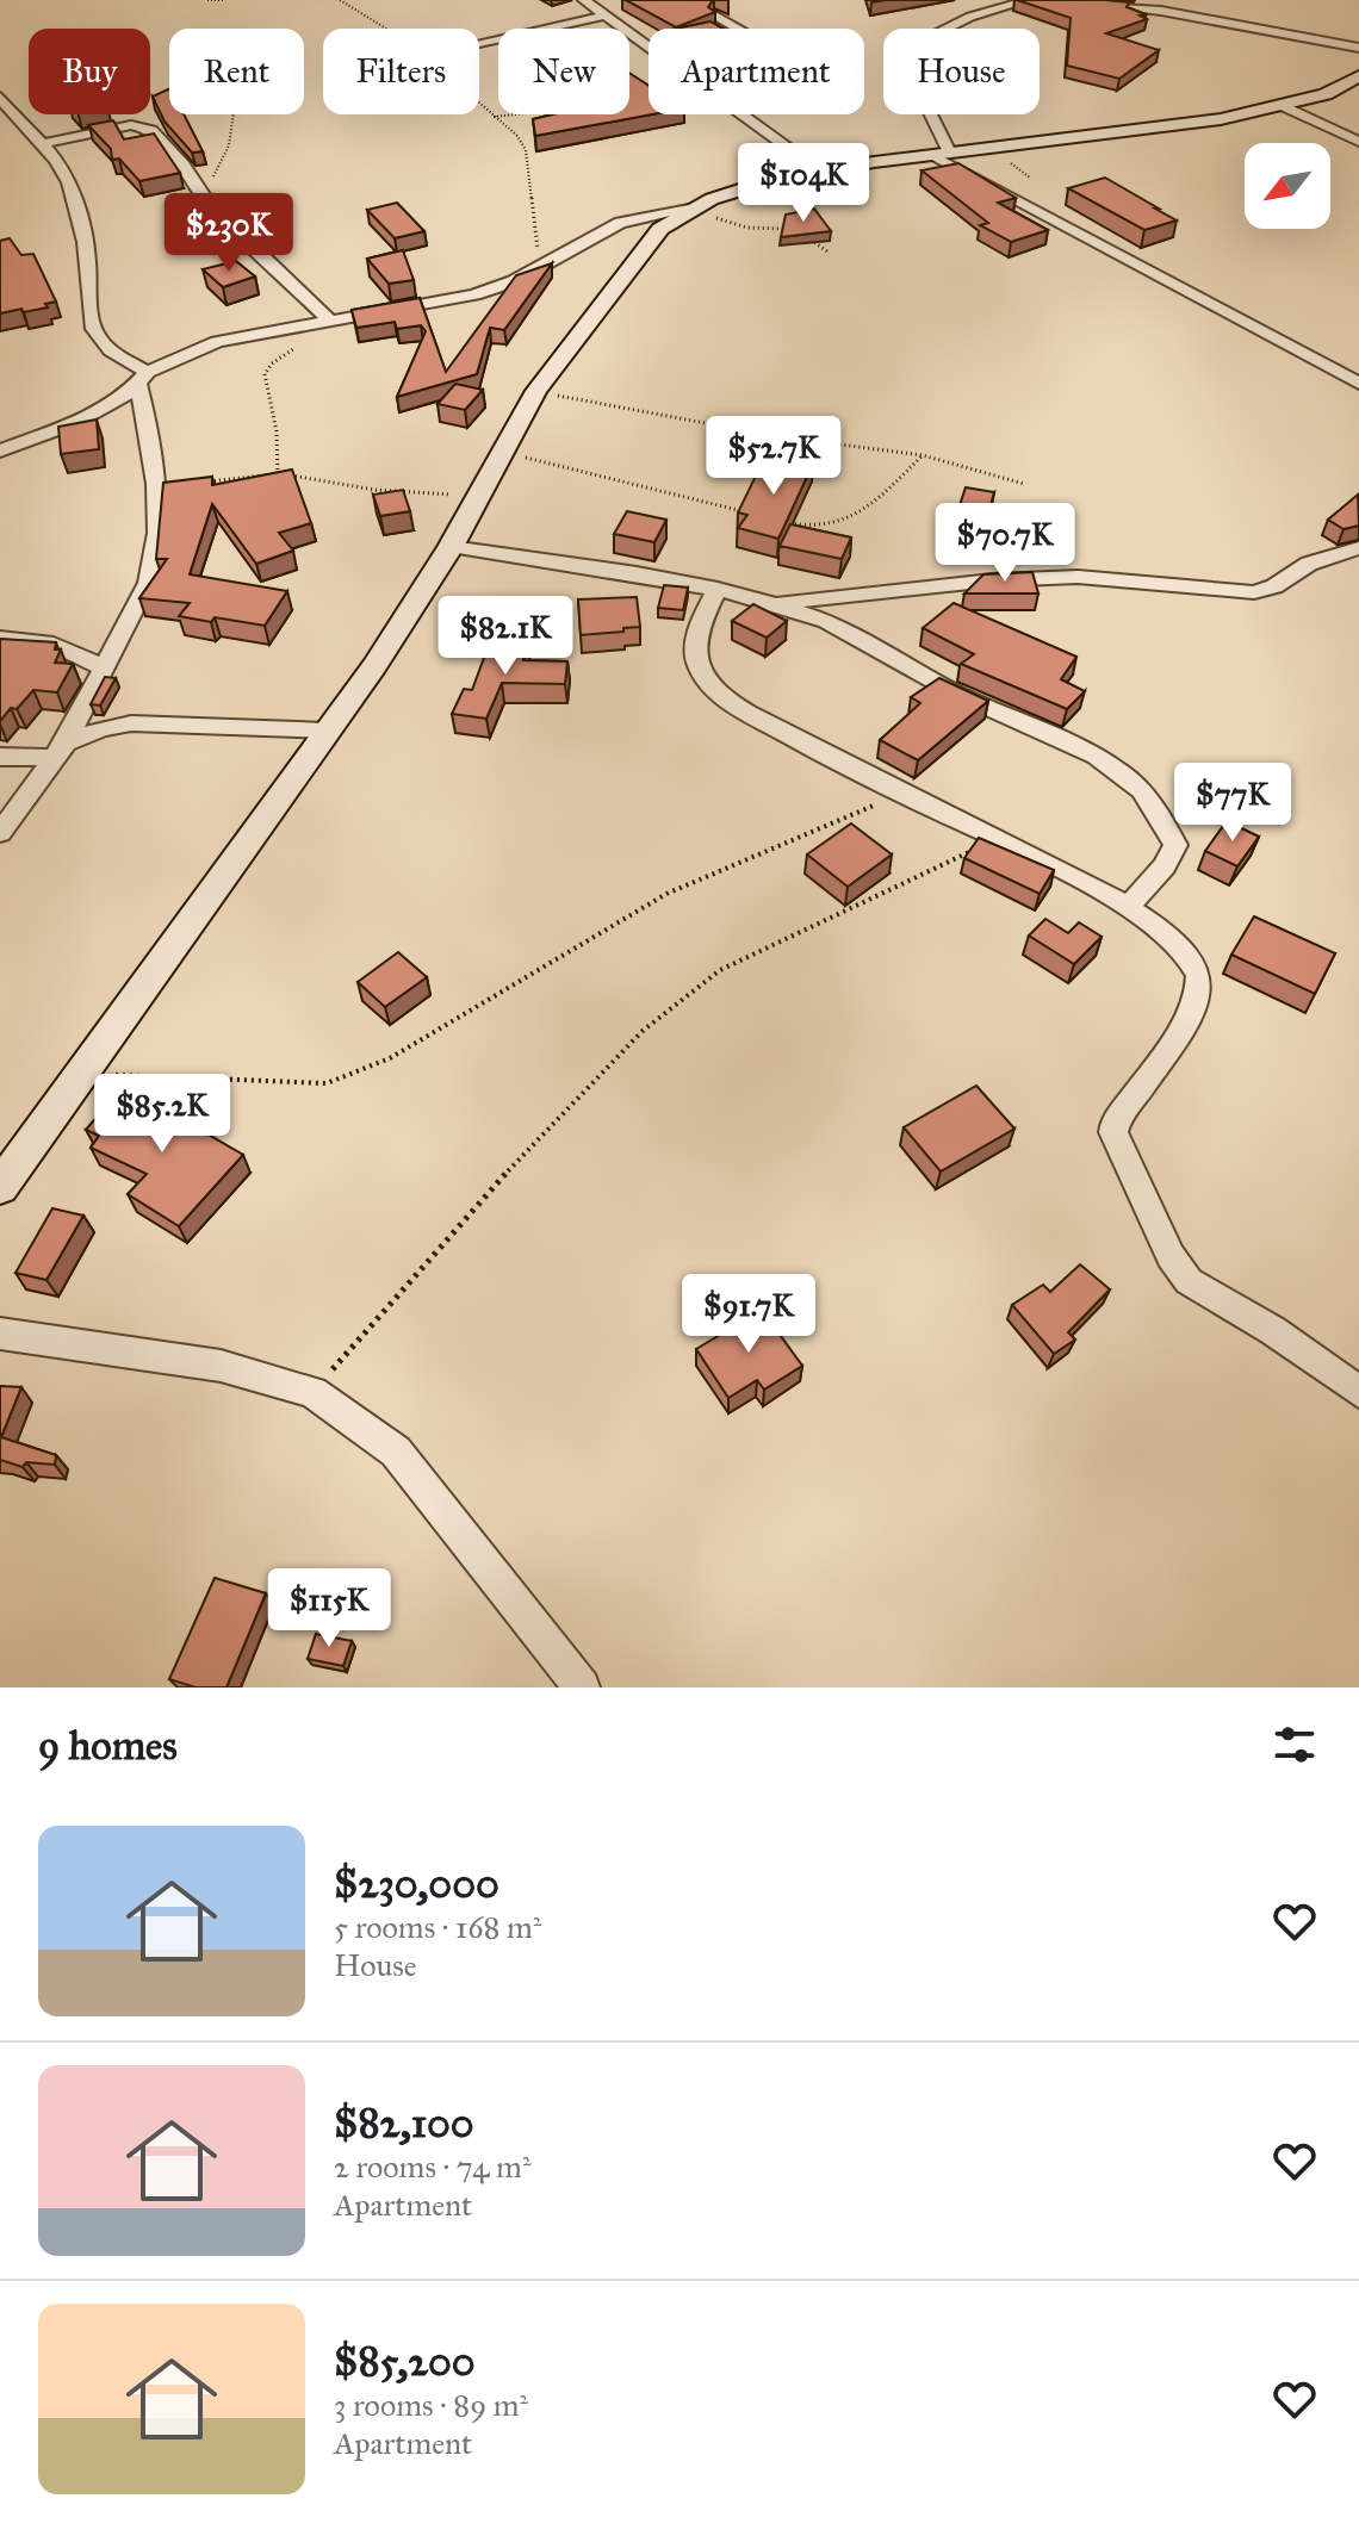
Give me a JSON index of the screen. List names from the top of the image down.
{
  "north": "bottom left",
  "page": {
    "chip": [
      "Buy",
      "Rent",
      "Filters",
      "New",
      "Apartment",
      "House"
    ],
    "price": [
      "$104K",
      "$230K",
      "$52.7K",
      "$70.7K",
      "$82.1K",
      "$77K",
      "$85.2K",
      "$91.7K",
      "$115K"
    ],
    "heading": "9 homes",
    "list": [
      {
        "name": "$230,000",
        "note": "5 rooms · 168 m² · House"
      },
      {
        "name": "$82,100",
        "note": "2 rooms · 74 m² · Apartment"
      },
      {
        "name": "$85,200",
        "note": "3 rooms · 89 m² · Apartment"
      }
    ]
  }
}
